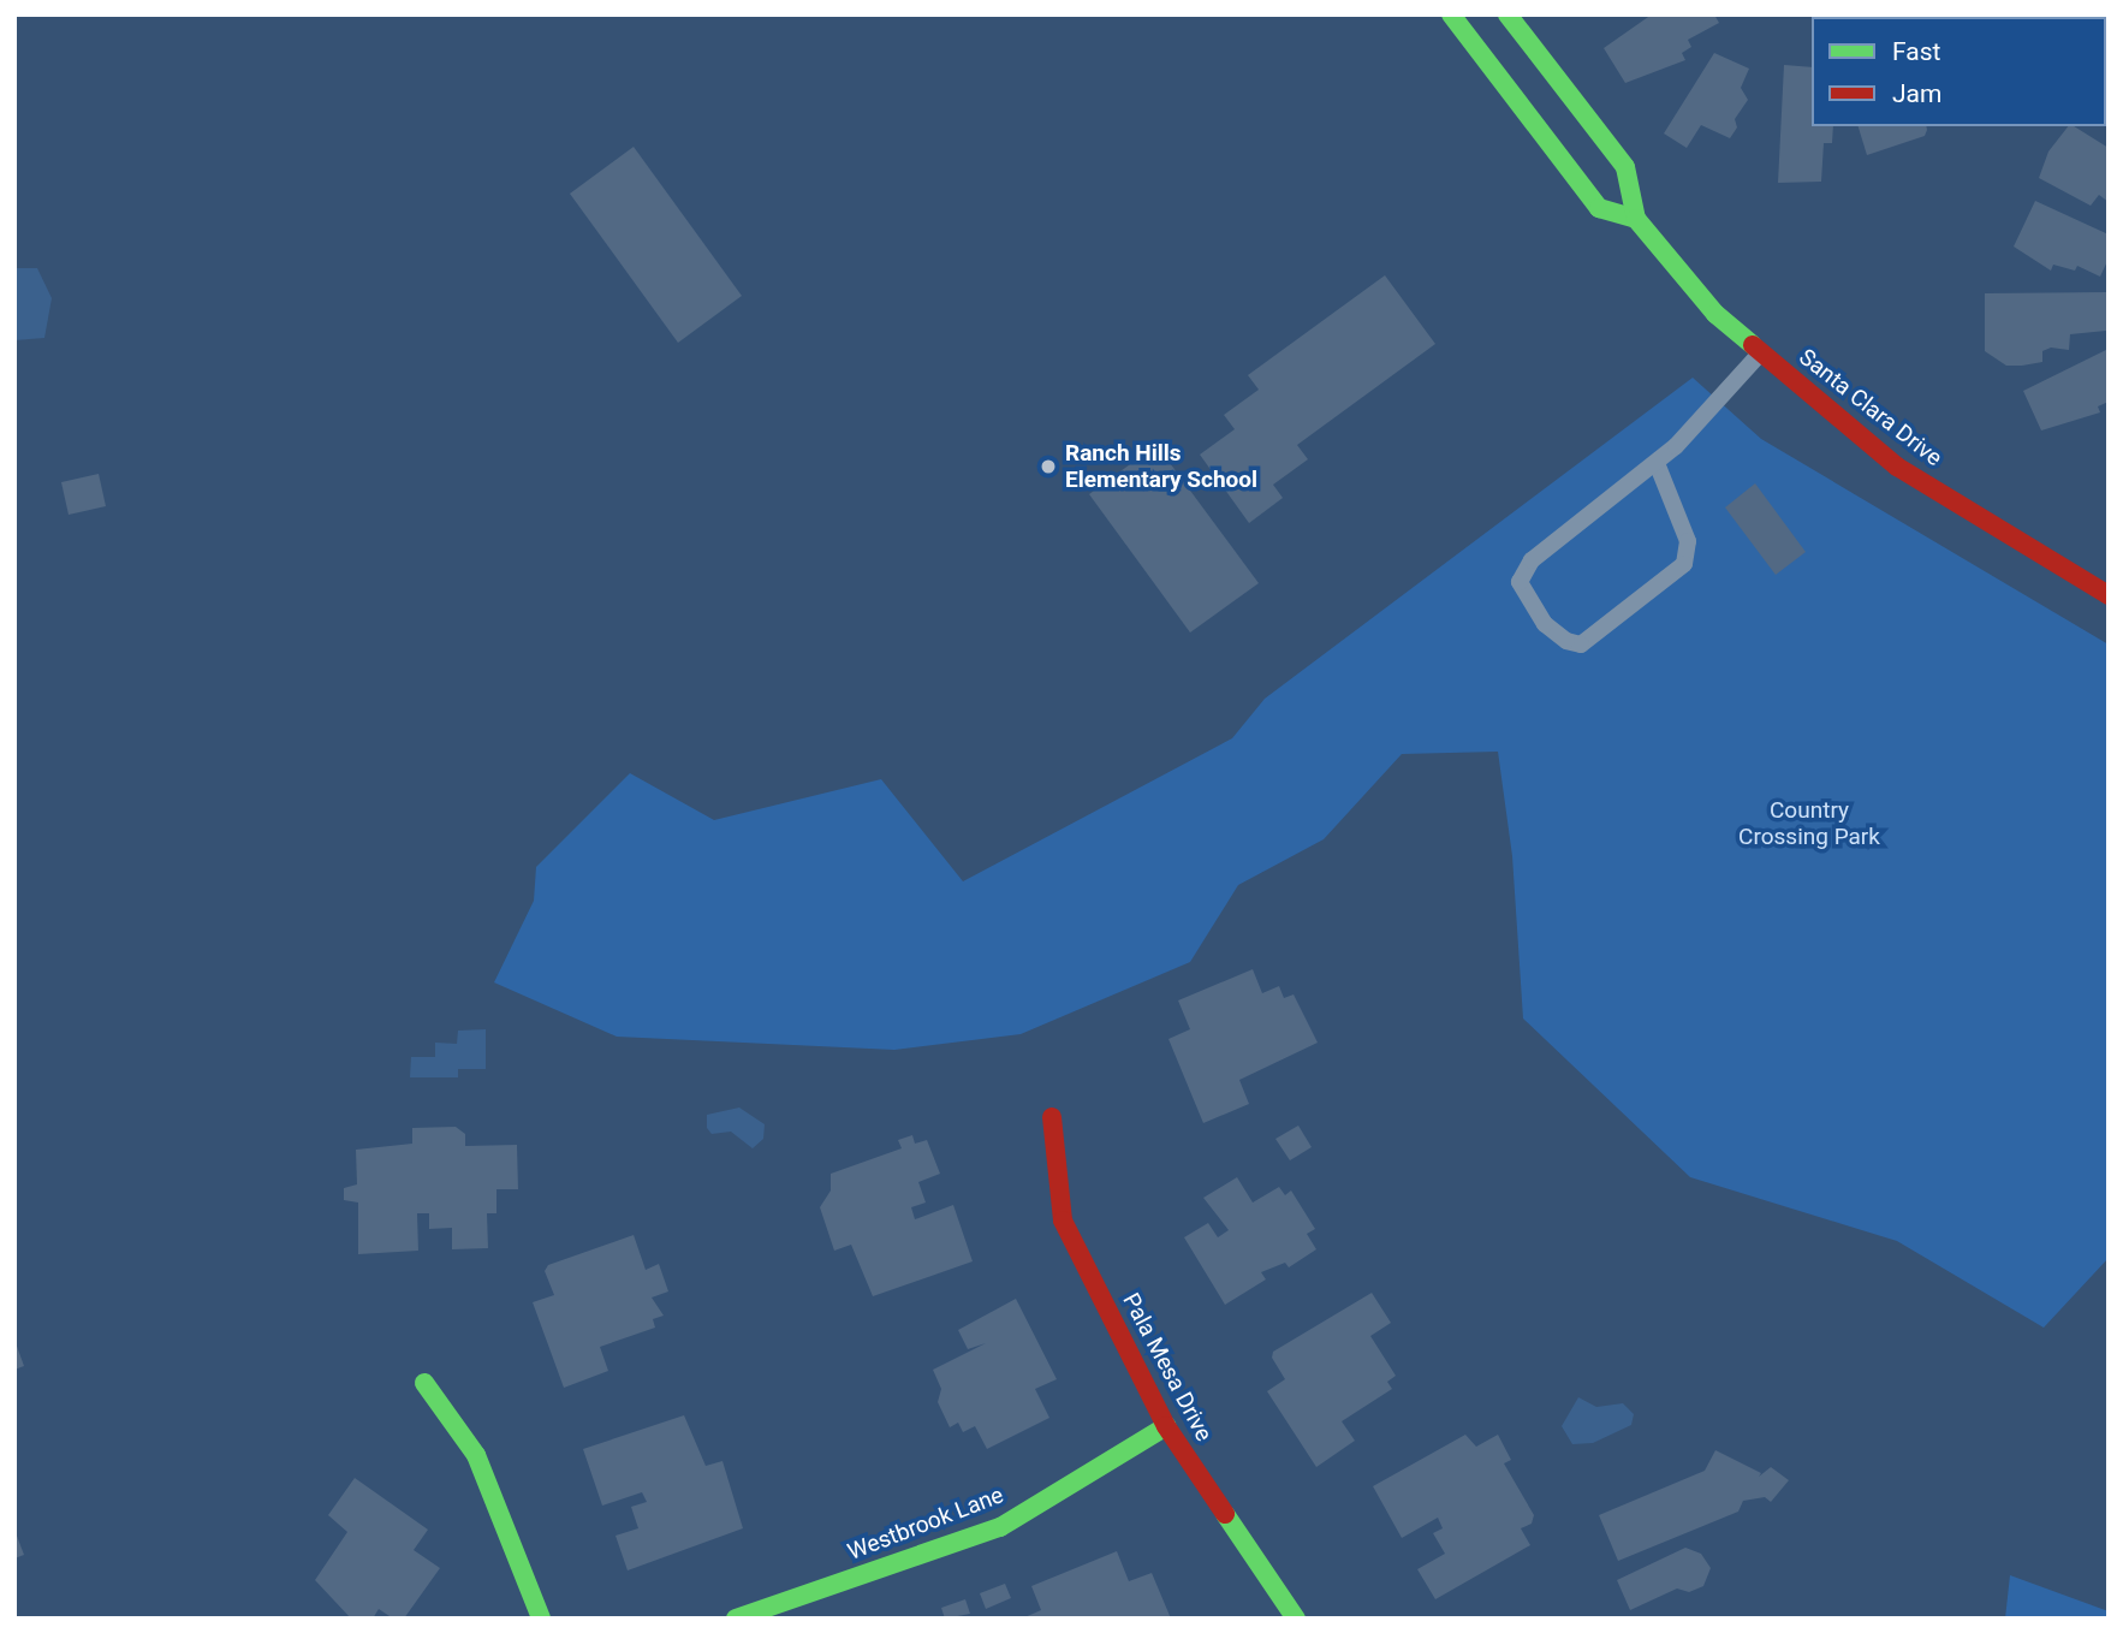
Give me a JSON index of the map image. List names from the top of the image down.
{
  "streets": {
    "street": ["Santa Clara Drive", "Pala Mesa Drive", "Westbrook Lane"]
  },
  "crossings": [
    ["Pala Mesa Drive", "Westbrook Lane"]
  ],
  "parks": ["Country Crossing Park"],
  "places": ["Ranch Hills Elementary School"],
  "legend": ["Fast", "Jam"]
}
